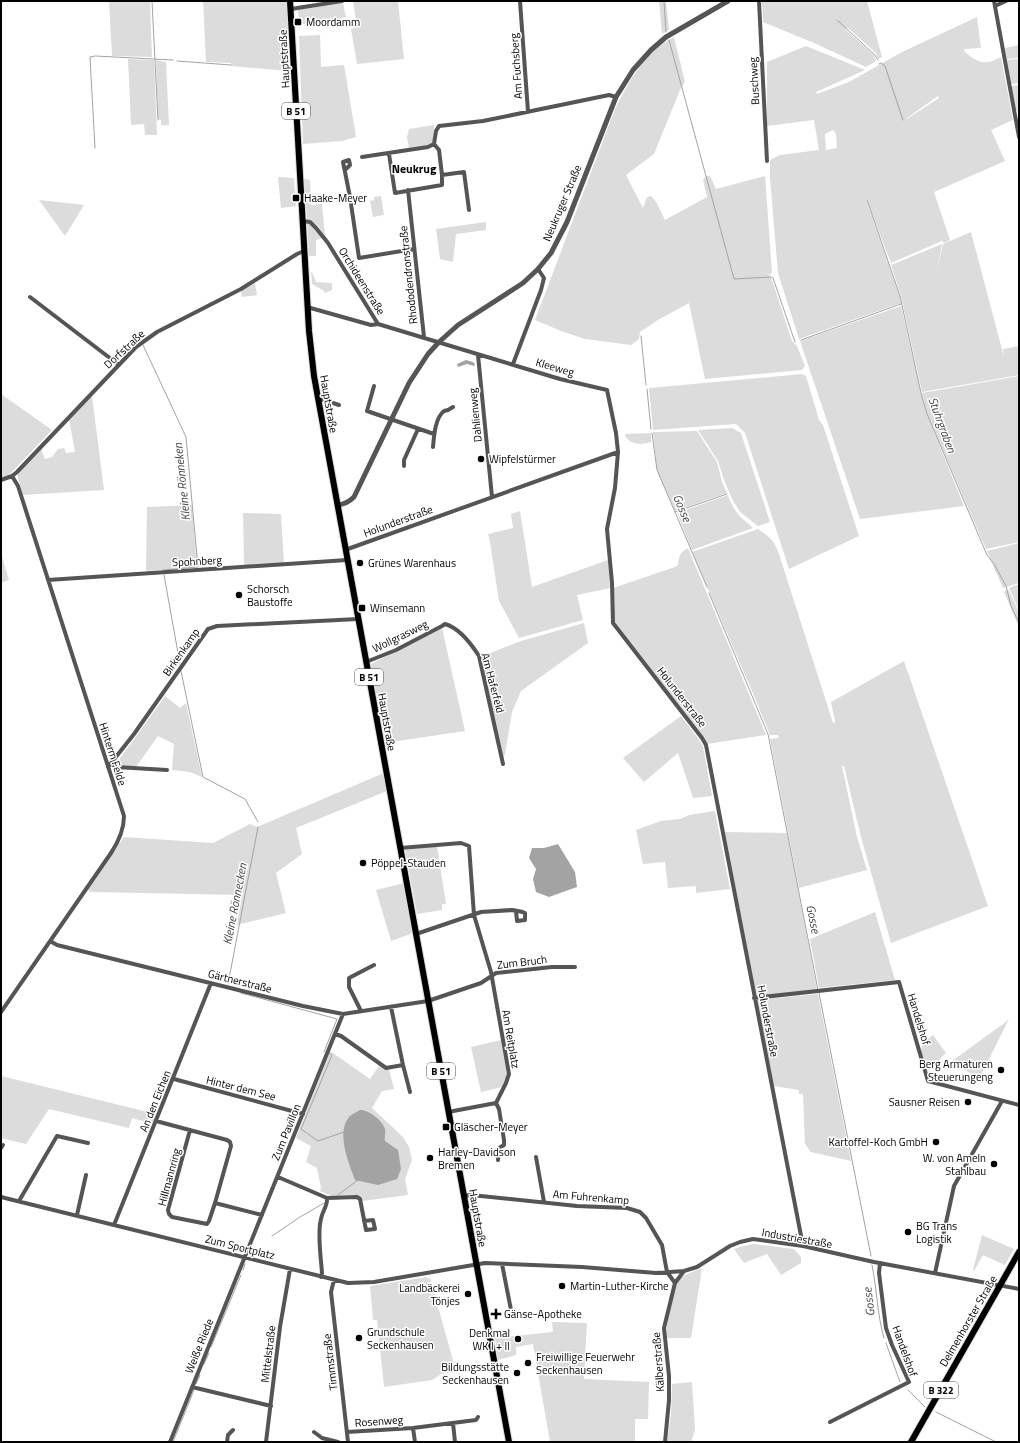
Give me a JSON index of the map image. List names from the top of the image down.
{
  "streets": {
    "main road": [
      "Hauptstraße",
      "B 51",
      "Delmenhorster Straße",
      "B 322"
    ],
    "street": [
      "Am Fuchsberg",
      "Buschweg",
      "Neukruger Straße",
      "Rhododendronstraße",
      "Orchideenstraße",
      "Dorfstraße",
      "Kleeweg",
      "Dahlienweg",
      "Holunderstraße",
      "Spohnberg",
      "Wollgrasweg",
      "Birkenkamp",
      "Am Haferfeld",
      "Hinterm Felde",
      "Zum Bruch",
      "Gärtnerstraße",
      "Handelshof",
      "Am Reitplatz",
      "Hinter dem See",
      "An den Eichen",
      "Zum Pavillon",
      "Hillmannring",
      "Am Fuhrenkamp",
      "Industriestraße",
      "Zum Sportplatz",
      "Weiße Riede",
      "Mittelstraße",
      "Timmstraße",
      "Kälberstraße",
      "Rosenweg"
    ]
  },
  "crossings": [
    ["Hauptstraße", "Neukruger Straße"],
    ["Hauptstraße", "Orchideenstraße"],
    ["Hauptstraße", "Dorfstraße"],
    ["Hauptstraße", "Holunderstraße"],
    ["Hauptstraße", "Spohnberg"],
    ["Hauptstraße", "Wollgrasweg"],
    ["Hauptstraße", "Birkenkamp"],
    ["Hauptstraße", "Zum Bruch"],
    ["Hauptstraße", "Gärtnerstraße"],
    ["Hauptstraße", "Am Reitplatz"],
    ["Hauptstraße", "Am Fuhrenkamp"],
    ["Hauptstraße", "Industriestraße"],
    ["Hauptstraße", "Zum Sportplatz"],
    ["Am Fuchsberg", "Neukruger Straße"],
    ["Neukruger Straße", "Orchideenstraße"],
    ["Neukruger Straße", "Kleeweg"],
    ["Rhododendronstraße", "Orchideenstraße"],
    ["Orchideenstraße", "Kleeweg"],
    ["Dorfstraße", "Hinterm Felde"],
    ["Kleeweg", "Dahlienweg"],
    ["Kleeweg", "Holunderstraße"],
    ["Dahlienweg", "Holunderstraße"],
    ["Holunderstraße", "Handelshof"],
    ["Holunderstraße", "Industriestraße"],
    ["Spohnberg", "Hinterm Felde"],
    ["Wollgrasweg", "Am Haferfeld"],
    ["Birkenkamp", "Hinterm Felde"],
    ["Hinterm Felde", "Gärtnerstraße"],
    ["Zum Bruch", "Gärtnerstraße"],
    ["Zum Bruch", "Am Reitplatz"],
    ["Gärtnerstraße", "An den Eichen"],
    ["Gärtnerstraße", "Zum Pavillon"],
    ["Handelshof", "Industriestraße"],
    ["Hinter dem See", "An den Eichen"],
    ["Hinter dem See", "Zum Pavillon"],
    ["An den Eichen", "Hillmannring"],
    ["An den Eichen", "Zum Sportplatz"],
    ["Zum Pavillon", "Zum Sportplatz"],
    ["Zum Pavillon", "Weiße Riede"],
    ["Am Fuhrenkamp", "Industriestraße"],
    ["Industriestraße", "Zum Sportplatz"],
    ["Industriestraße", "Delmenhorster Straße"],
    ["Industriestraße", "Kälberstraße"],
    ["Zum Sportplatz", "Weiße Riede"],
    ["Zum Sportplatz", "Mittelstraße"],
    ["Zum Sportplatz", "Timmstraße"],
    ["Timmstraße", "Rosenweg"]
  ],
  "districts": ["Neukrug"],
  "water": [
    "Stuhrgraben",
    "Kleine Rönneken",
    "Gosse",
    "Kleine Rönnecken"
  ],
  "places": {
    "transit": [
      "Moordamm",
      "Haake-Meyer",
      "Winsemann",
      "Gläscher-Meyer"
    ],
    "other": [
      "Wipfelstürmer",
      "Grünes Warenhaus",
      "Schorsch Baustoffe",
      "Pöppel-Stauden",
      "Berg Armaturen Steuerungeng",
      "Sausner Reisen",
      "Kartoffel-Koch GmbH",
      "Harley-Davidson Bremen",
      "W. von Ameln Stahlbau",
      "BG Trans Logistik",
      "Martin-Luther-Kirche",
      "Landbäckerei Tönjes",
      "Grundschule Seckenhausen",
      "Denkmal WK I + II",
      "Freiwillige Feuerwehr Seckenhausen",
      "Bildungsstätte Seckenhausen"
    ],
    "health": ["Gänse-Apotheke"]
  }
}
